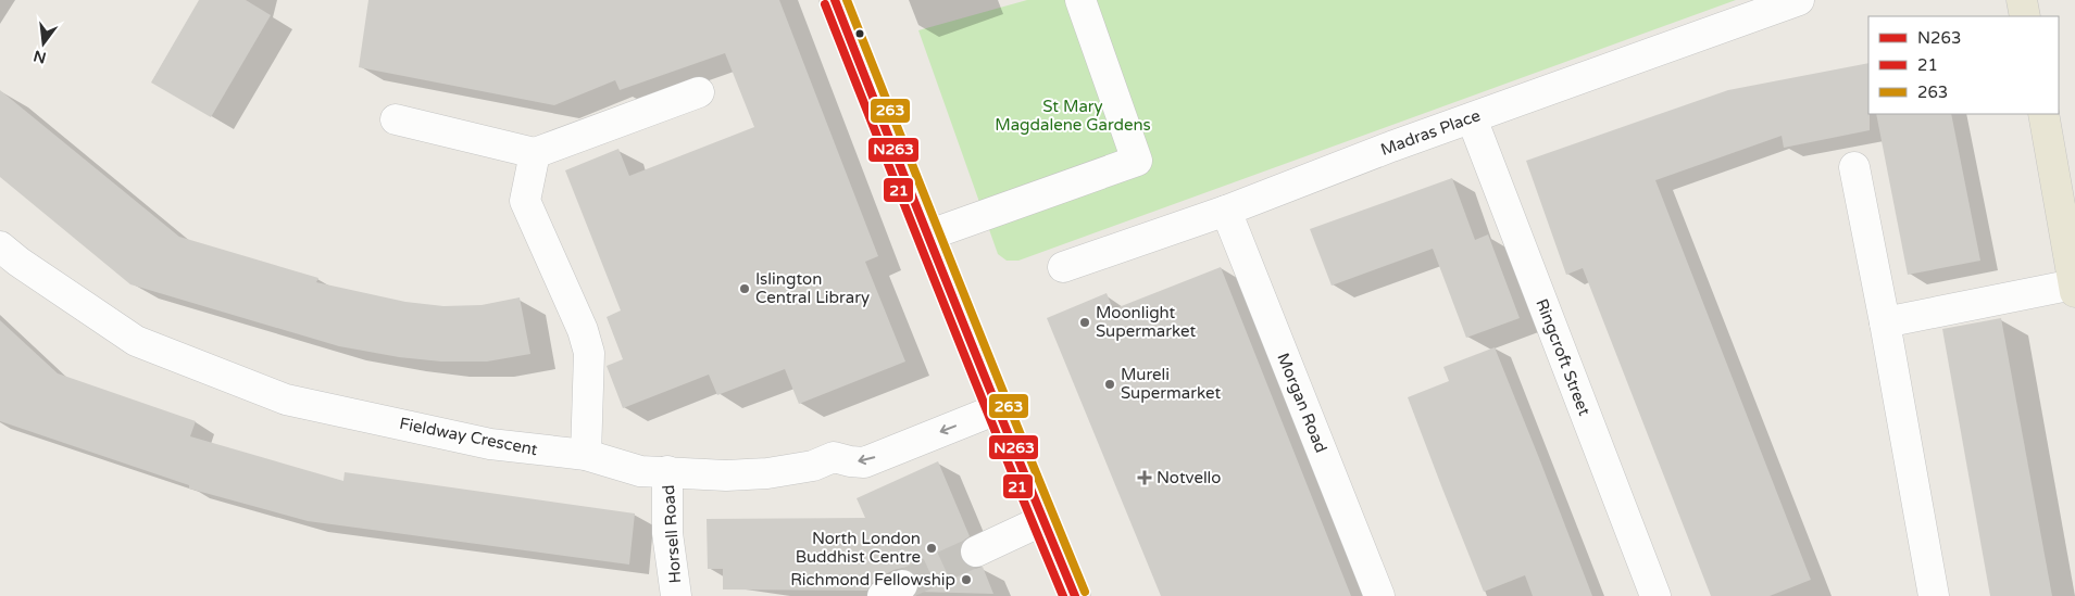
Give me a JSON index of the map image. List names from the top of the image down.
{
  "streets": {
    "street": [
      "Madras Place",
      "Ringcroft Street",
      "Morgan Road",
      "Fieldway Crescent",
      "Horsell Road"
    ]
  },
  "crossings": [
    ["Madras Place", "Ringcroft Street"],
    ["Madras Place", "Morgan Road"],
    ["Fieldway Crescent", "Horsell Road"]
  ],
  "parks": ["St Mary Magdalene Gardens"],
  "places": {
    "other": [
      "Islington Central Library",
      "Moonlight Supermarket",
      "Mureli Supermarket",
      "North London Buddhist Centre",
      "Richmond Fellowship"
    ],
    "health": ["Notvello"]
  },
  "lines": ["transit line N263", "transit line 263", "transit line 21"],
  "legend": ["N263", "21", "263"],
  "north": "bottom"
}
